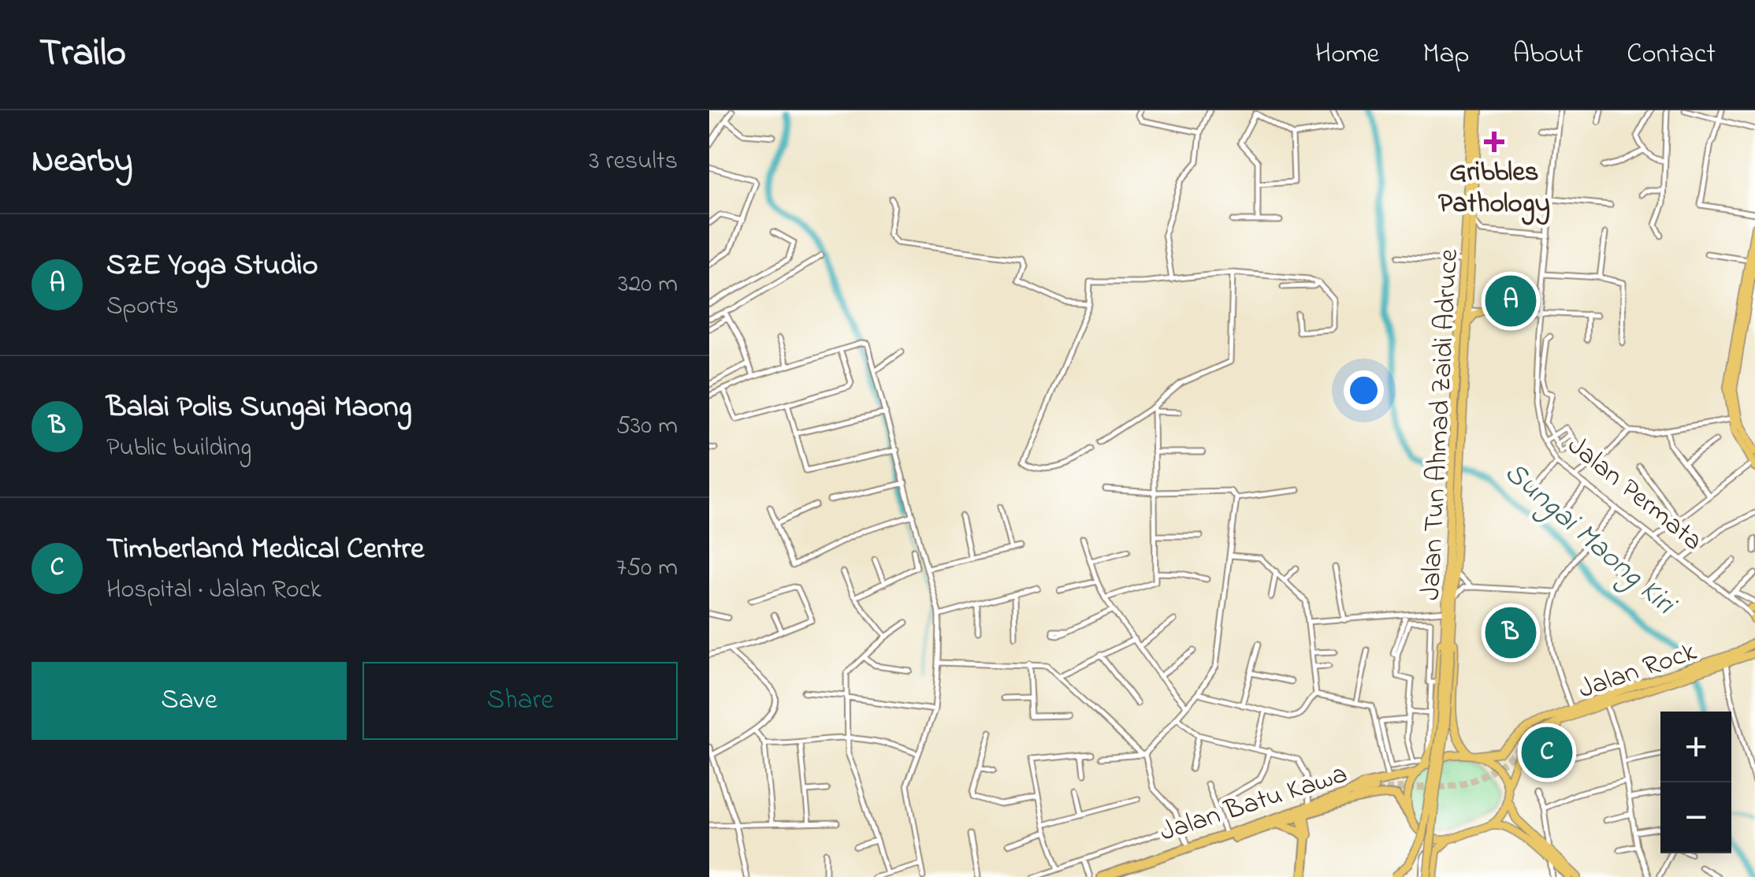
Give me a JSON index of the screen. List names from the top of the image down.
{
  "streets": {
    "highway": ["Jalan Batu Kawa"],
    "main road": ["Jalan Tun Ahmad Zaidi Adruce", "Jalan Rock"],
    "street": ["Jalan Permata"]
  },
  "water": ["Sungai Maong Kiri"],
  "places": {
    "health": ["Gribbles Pathology"]
  },
  "page": {
    "header": "Trailo",
    "nav": [
      "Home",
      "Map",
      "About",
      "Contact"
    ],
    "heading": ["Nearby", "3 results"],
    "list": [
      {
        "mark": "A",
        "name": "SZE Yoga Studio",
        "note": "Sports",
        "value": "320 m"
      },
      {
        "mark": "B",
        "name": "Balai Polis Sungai Maong",
        "note": "Public building",
        "value": "530 m"
      },
      {
        "mark": "C",
        "name": "Timberland Medical Centre",
        "note": "Hospital · Jalan Rock",
        "value": "750 m"
      }
    ],
    "pins": ["A", "B", "C"],
    "buttons": ["Save", "Share"],
    "map_buttons": ["+", "−"]
  }
}
